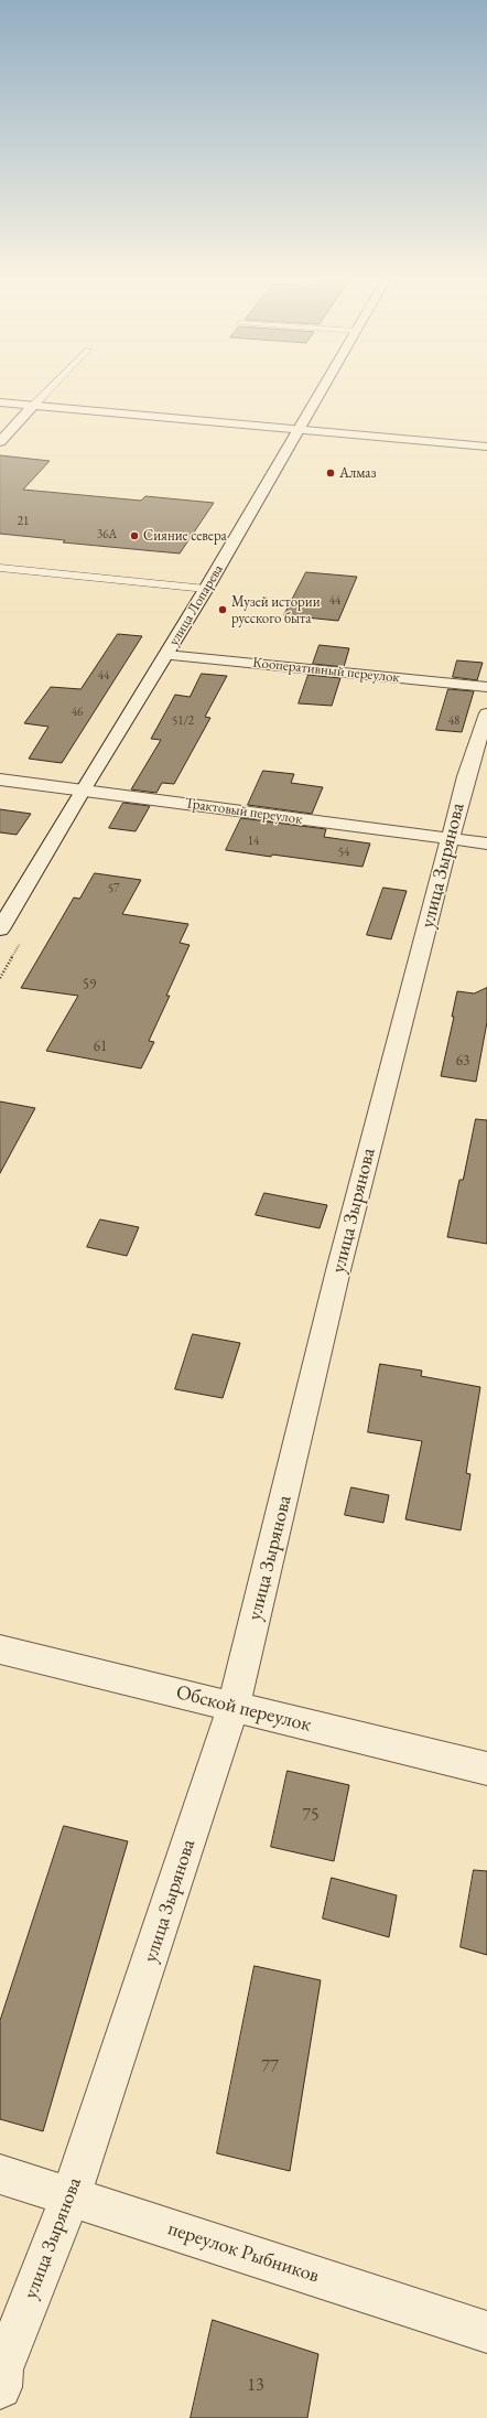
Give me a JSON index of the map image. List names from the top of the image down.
{
  "streets": {
    "street": [
      "улица Лопарева",
      "Кооперативный переулок",
      "Трактовый переулок",
      "улица Зырянова",
      "Обской переулок",
      "переулок Рыбников"
    ]
  },
  "crossings": [
    ["улица Лопарева", "Кооперативный переулок"],
    ["улица Лопарева", "Трактовый переулок"],
    ["Трактовый переулок", "улица Зырянова"],
    ["улица Зырянова", "Обской переулок"],
    ["улица Зырянова", "переулок Рыбников"]
  ],
  "places": ["Алмаз", "Сияние севера", "Музей истории русского быта"],
  "house_numbers": [
    "21",
    "36А",
    "44",
    "44",
    "46",
    "51/2",
    "48",
    "14",
    "54",
    "57",
    "59",
    "61",
    "63",
    "75",
    "77",
    "13"
  ]
}
